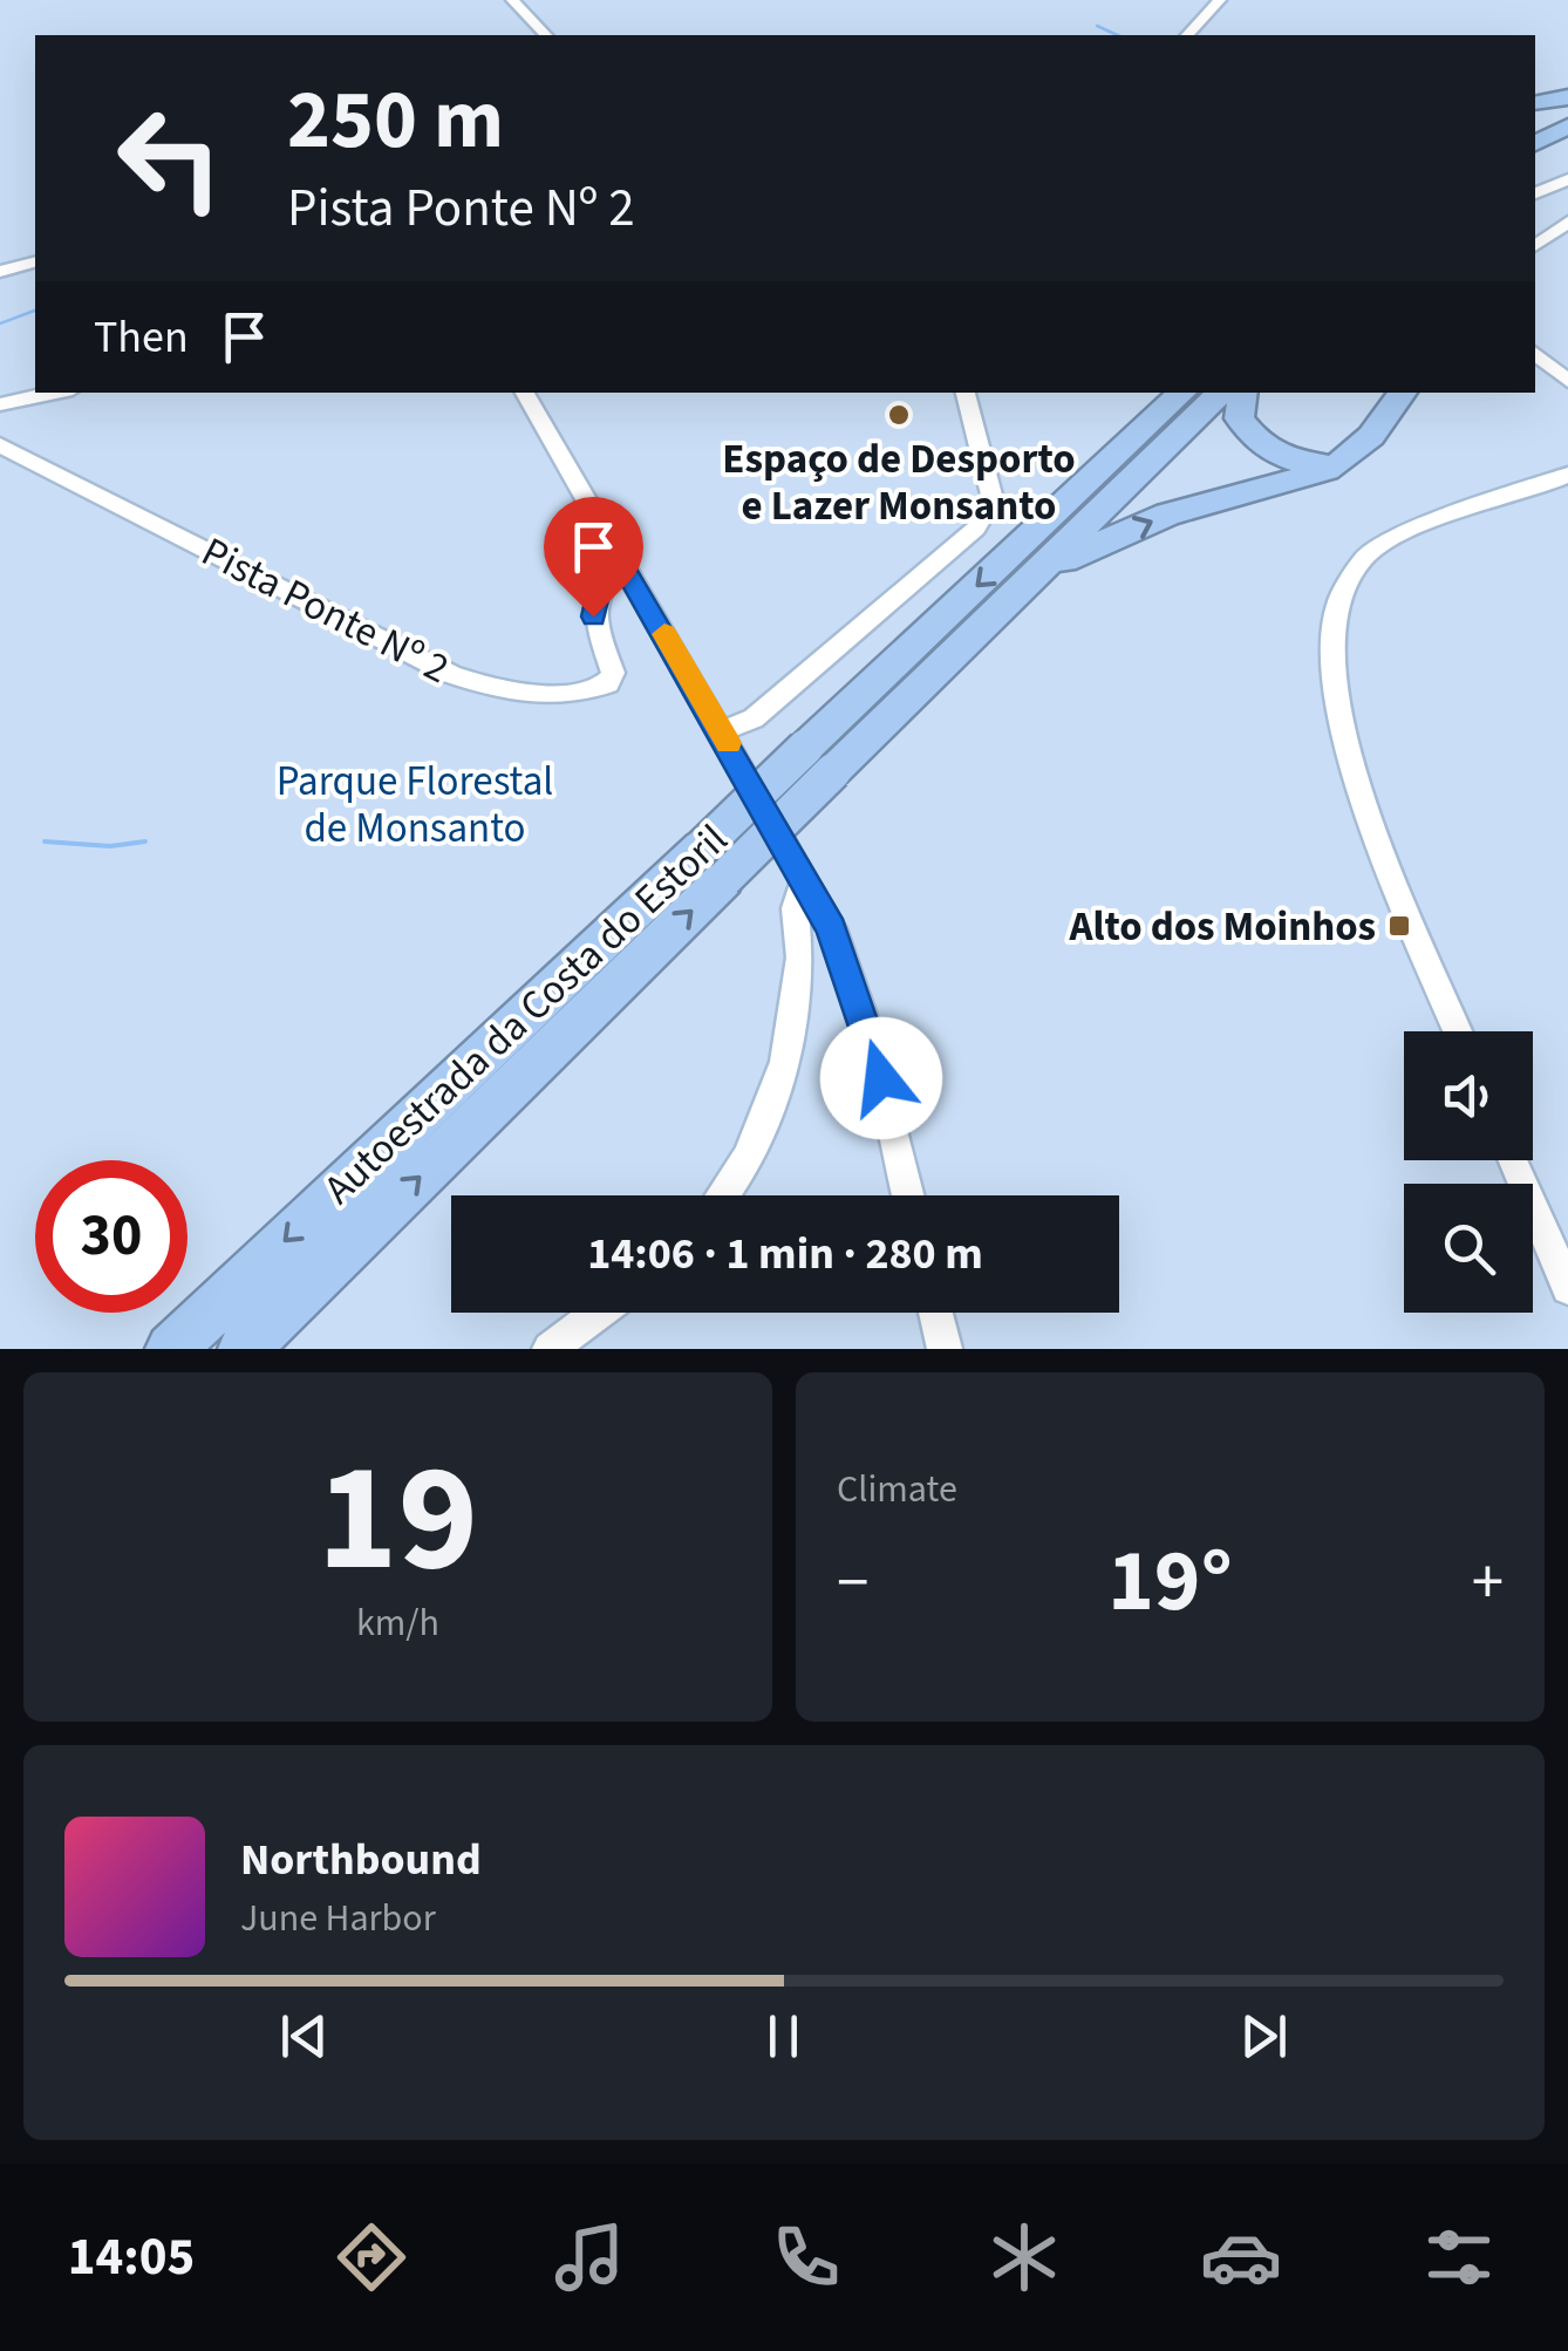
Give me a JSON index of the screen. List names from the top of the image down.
{
  "streets": {
    "highway": ["Autoestrada da Costa do Estoril"],
    "street": ["Pista Ponte Nº 2"]
  },
  "parks": ["Parque Florestal de Monsanto"],
  "places": {
    "other": ["Espaço de Desporto e Lazer Monsanto"],
    "transit": ["Alto dos Moinhos"]
  },
  "page": {
    "turn": ["250 m", "Pista Ponte Nº 2"],
    "then": "Then",
    "limit": "30",
    "trip": "14:06 · 1 min · 280 m",
    "tile": [
      ["19", "km/h"],
      "Climate"
    ],
    "heat": ["−", "19°", "+"],
    "song": ["Northbound", "June Harbor"],
    "tabs": "14:05"
  }
}
